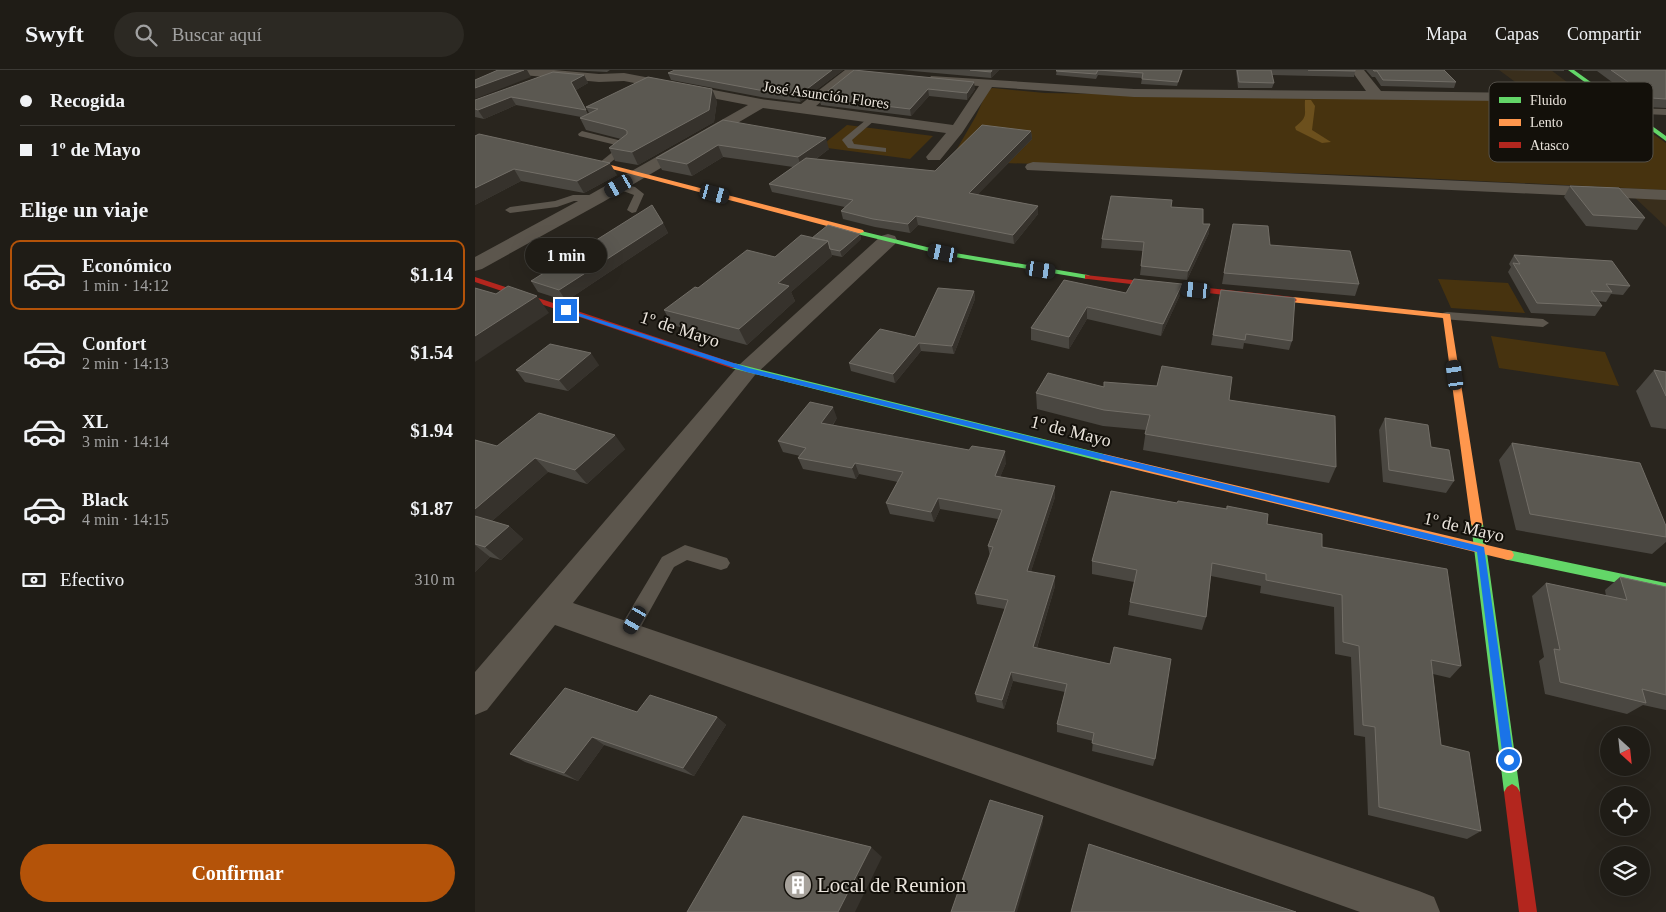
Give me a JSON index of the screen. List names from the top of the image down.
{
  "streets": {
    "street": ["José Asunción Flores", "1º de Mayo"]
  },
  "places": {
    "building": ["Local de Reunion"]
  },
  "legend": ["Fluido", "Lento", "Atasco"],
  "north": "bottom right",
  "page": {
    "header": "Swyft",
    "search": "Buscar aquí",
    "nav": ["Mapa", "Capas", "Compartir"],
    "banner": ["Recogida", "1º de Mayo"],
    "heading": "Elige un viaje",
    "bubble": "1 min",
    "list": [
      {
        "name": "Económico",
        "note": "1 min · 14:12",
        "value": "$1.14"
      },
      {
        "name": "Confort",
        "note": "2 min · 14:13",
        "value": "$1.54"
      },
      {
        "name": "XL",
        "note": "3 min · 14:14",
        "value": "$1.94"
      },
      {
        "name": "Black",
        "note": "4 min · 14:15",
        "value": "$1.87"
      }
    ],
    "pay": ["Efectivo", "310 m"],
    "buttons": "Confirmar"
  }
}
